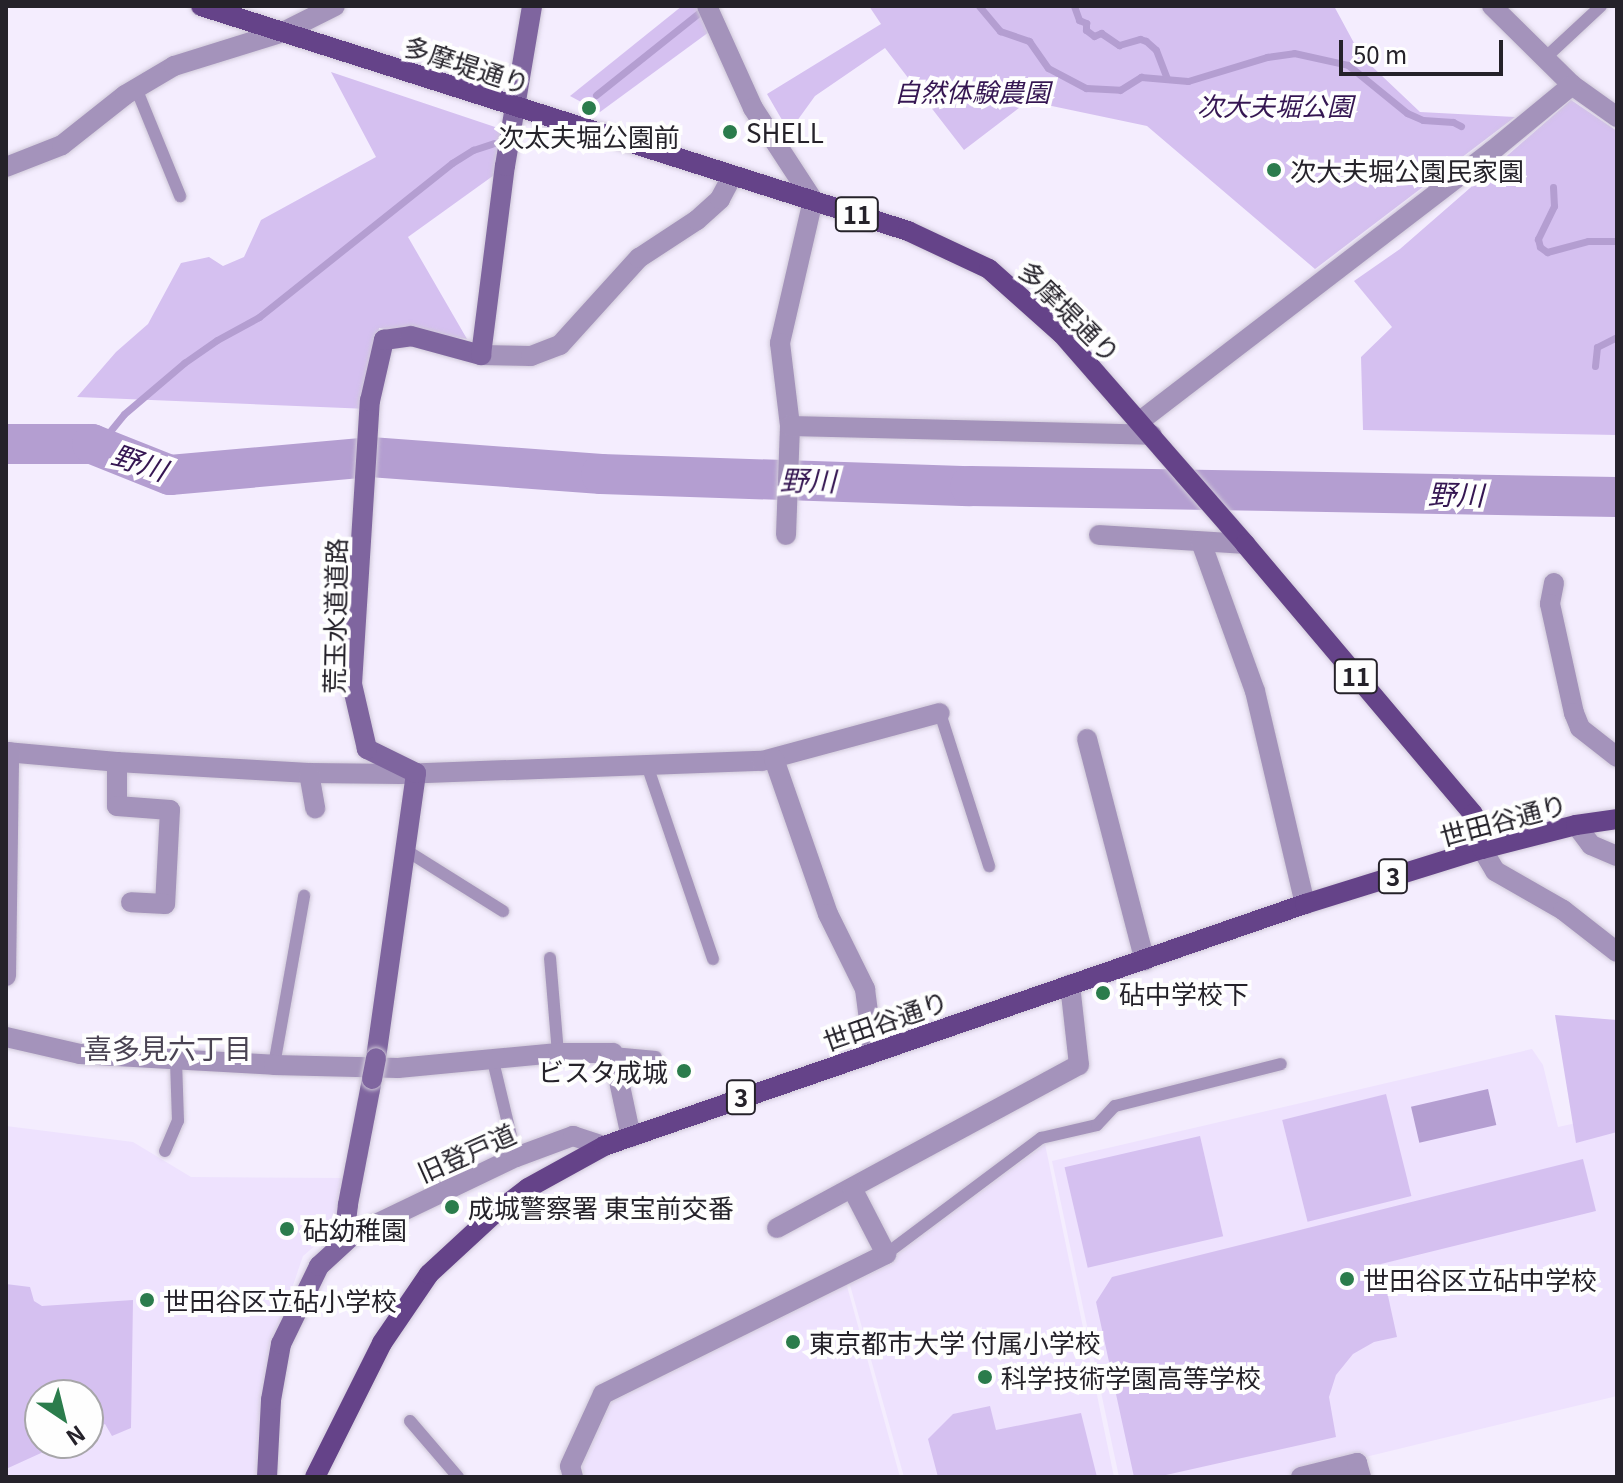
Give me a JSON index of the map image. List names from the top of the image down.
{
  "streets": {
    "main road": [
      "多摩堤通り",
      "11",
      "荒玉水道道路",
      "世田谷通り",
      "3"
    ],
    "street": ["旧登戸道"]
  },
  "crossings": [
    ["多摩堤通り", "世田谷通り"],
    ["世田谷通り", "旧登戸道"]
  ],
  "districts": ["喜多見六丁目"],
  "water": ["野川"],
  "parks": ["自然体験農園", "次大夫堀公園"],
  "places": [
    "次太夫堀公園前",
    "SHELL",
    "次大夫堀公園民家園",
    "砧中学校下",
    "ビスタ成城",
    "成城警察署 東宝前交番",
    "砧幼稚園",
    "世田谷区立砧中学校",
    "世田谷区立砧小学校",
    "東京都市大学 付属小学校",
    "科学技術学園高等学校"
  ],
  "scale_bar": "50 m",
  "north": "bottom right"
}
